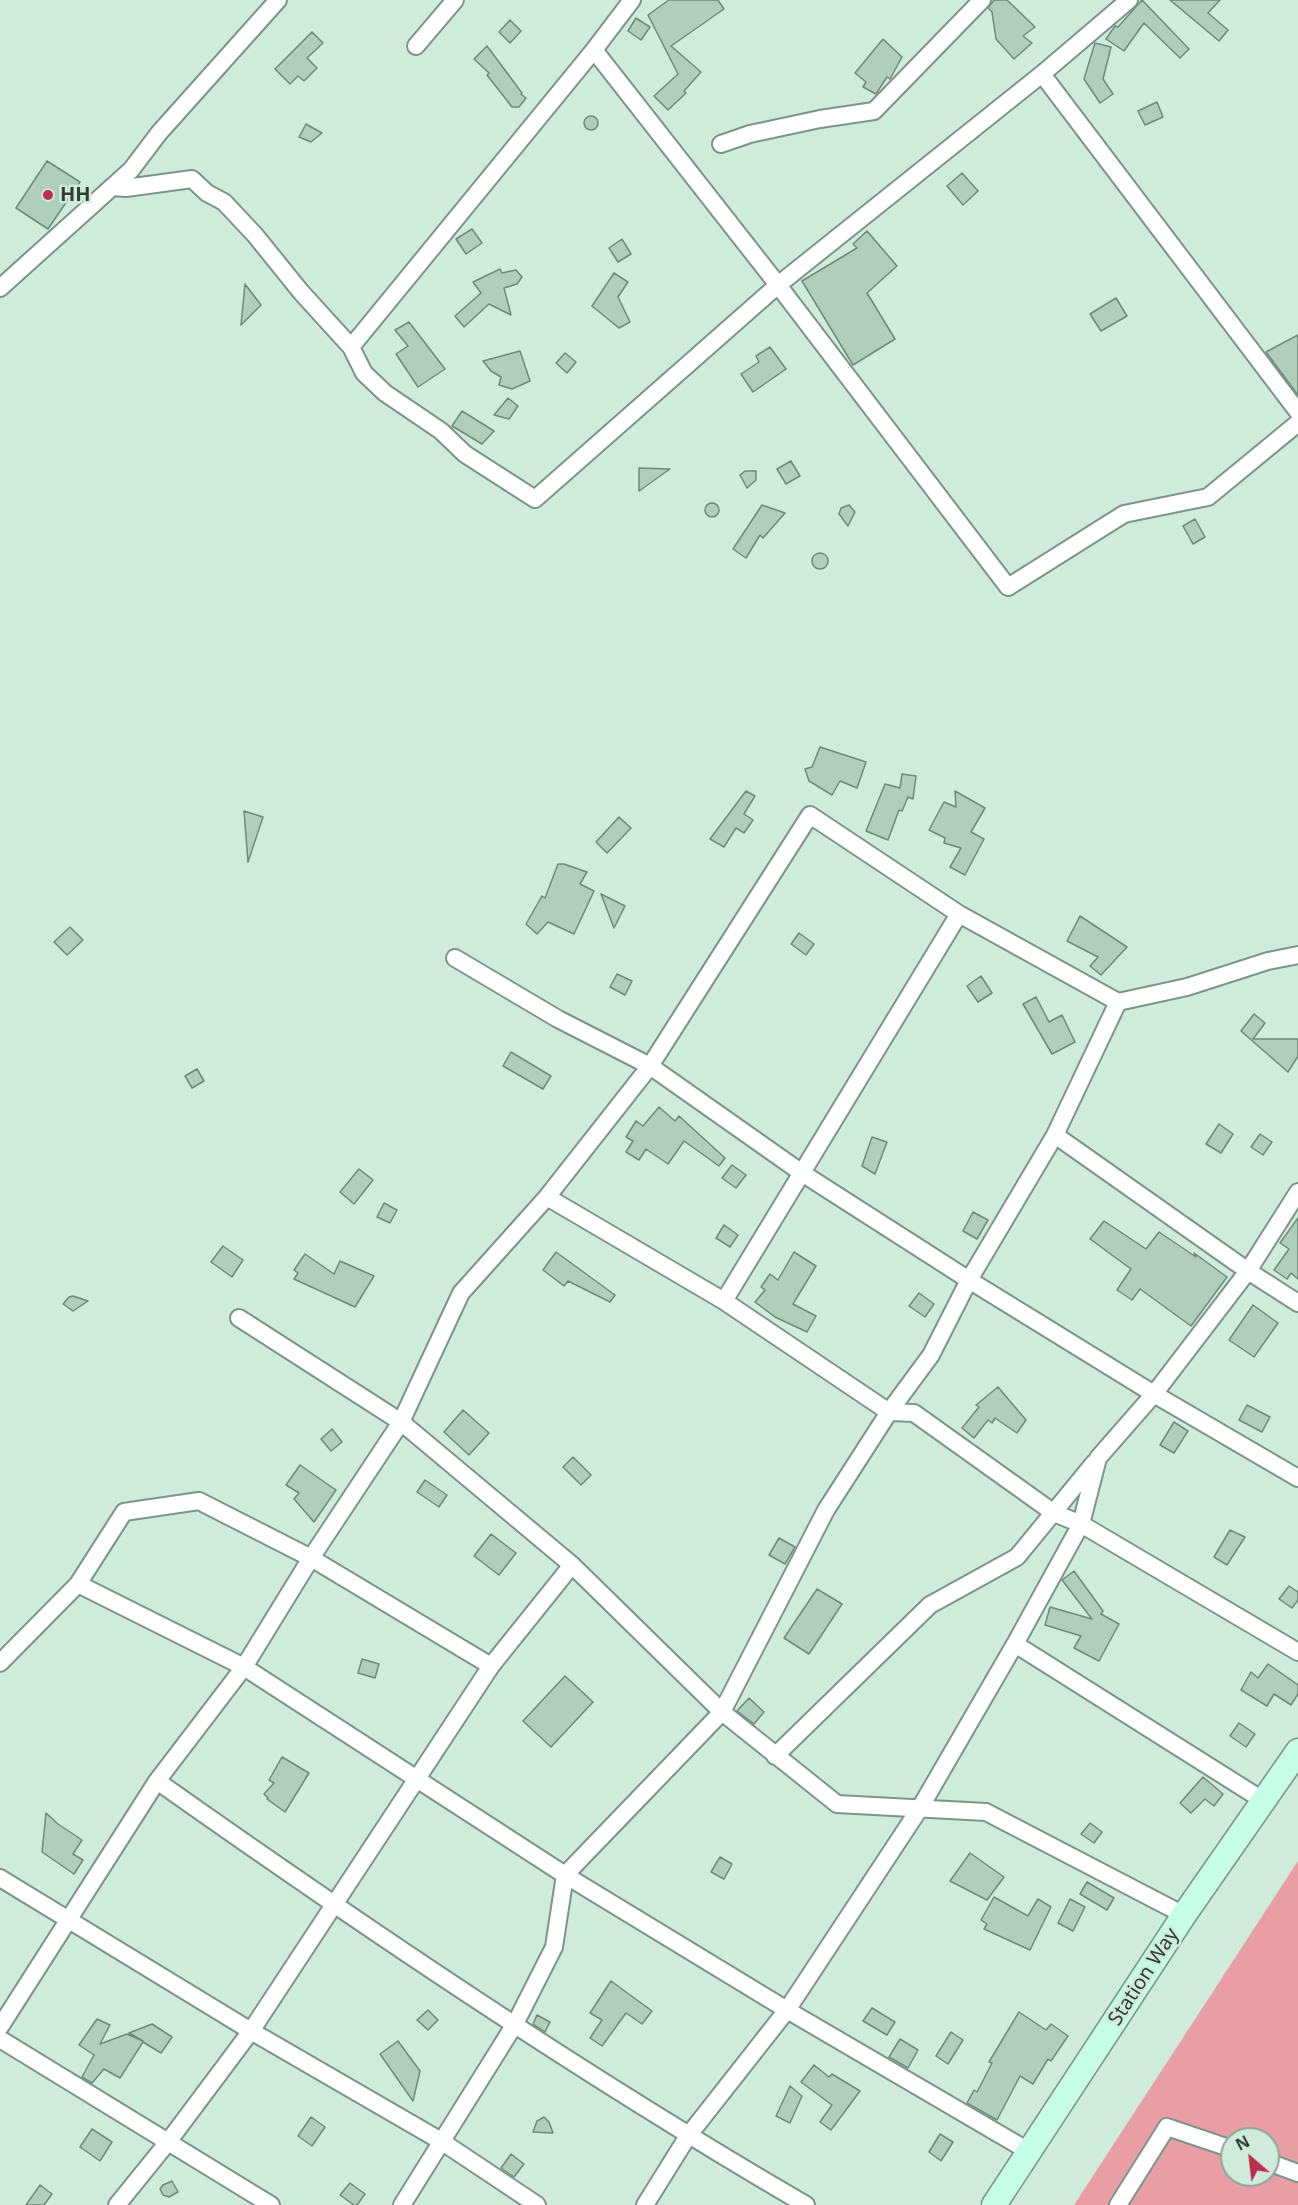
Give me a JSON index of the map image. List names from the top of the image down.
{
  "streets": {
    "main road": ["Station Way"]
  },
  "places": ["HH"],
  "north": "top left"
}
